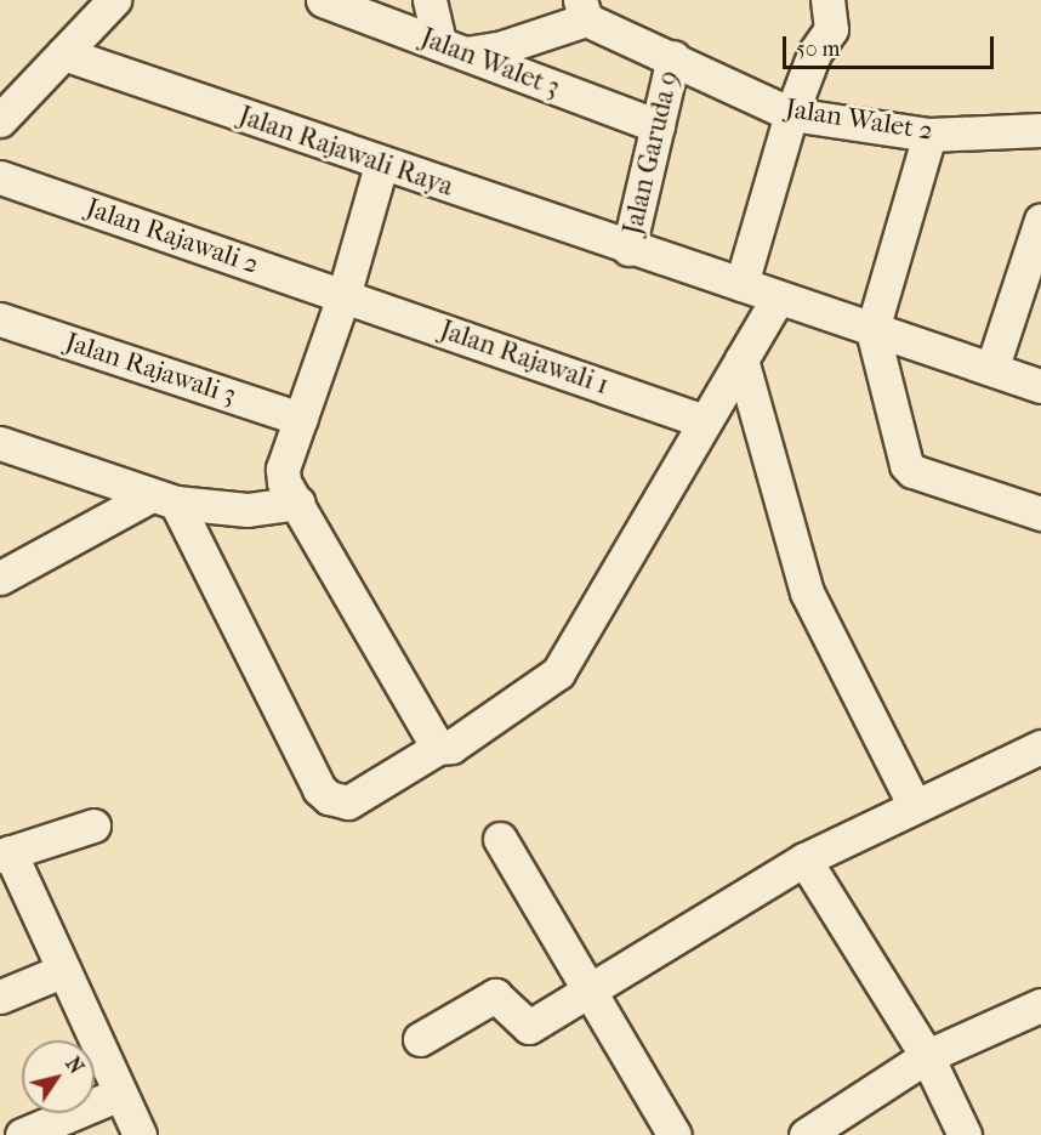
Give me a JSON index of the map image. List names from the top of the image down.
{
  "streets": {
    "street": [
      "Jalan Walet 3",
      "Jalan Walet 2",
      "Jalan Rajawali Raya",
      "Jalan Garuda 9",
      "Jalan Rajawali 2",
      "Jalan Rajawali 1",
      "Jalan Rajawali 3"
    ]
  },
  "crossings": [
    ["Jalan Walet 3", "Jalan Garuda 9"],
    ["Jalan Walet 2", "Jalan Garuda 9"],
    ["Jalan Rajawali Raya", "Jalan Garuda 9"],
    ["Jalan Rajawali 2", "Jalan Rajawali 1"]
  ],
  "scale_bar": "50 m",
  "north": "top right"
}
